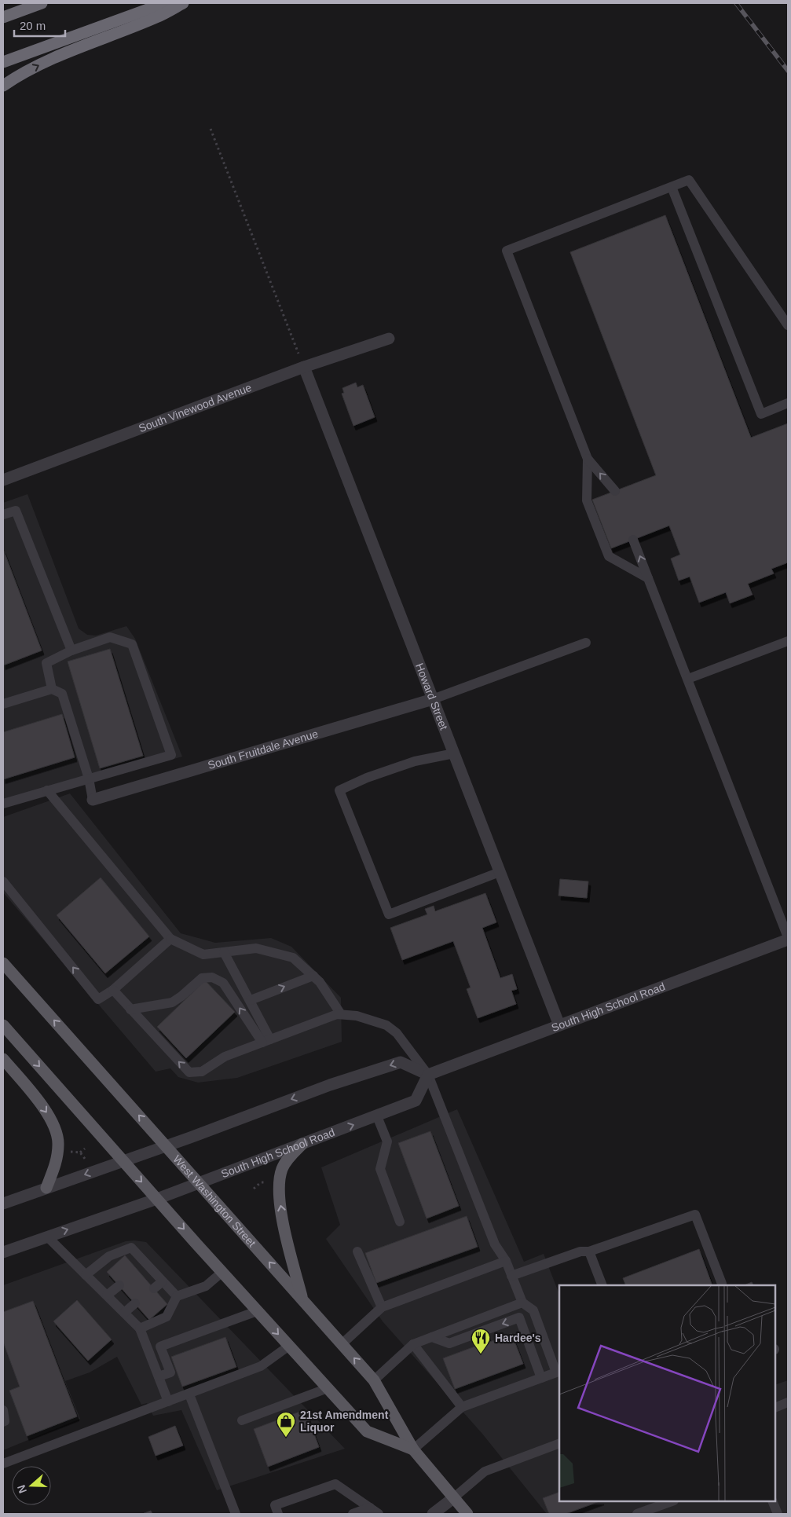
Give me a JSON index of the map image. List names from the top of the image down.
{
  "streets": {
    "main road": ["West Washington Street"],
    "street": [
      "South Vinewood Avenue",
      "Howard Street",
      "South Fruitdale Avenue",
      "South High School Road"
    ]
  },
  "crossings": [
    ["South Vinewood Avenue", "Howard Street"],
    ["Howard Street", "South Fruitdale Avenue"],
    ["Howard Street", "South High School Road"],
    ["South High School Road", "West Washington Street"]
  ],
  "places": {
    "restaurant": ["Hardee's"],
    "shop": ["21st Amendment Liquor"]
  },
  "scale_bar": "20 m",
  "north": "left"
}
